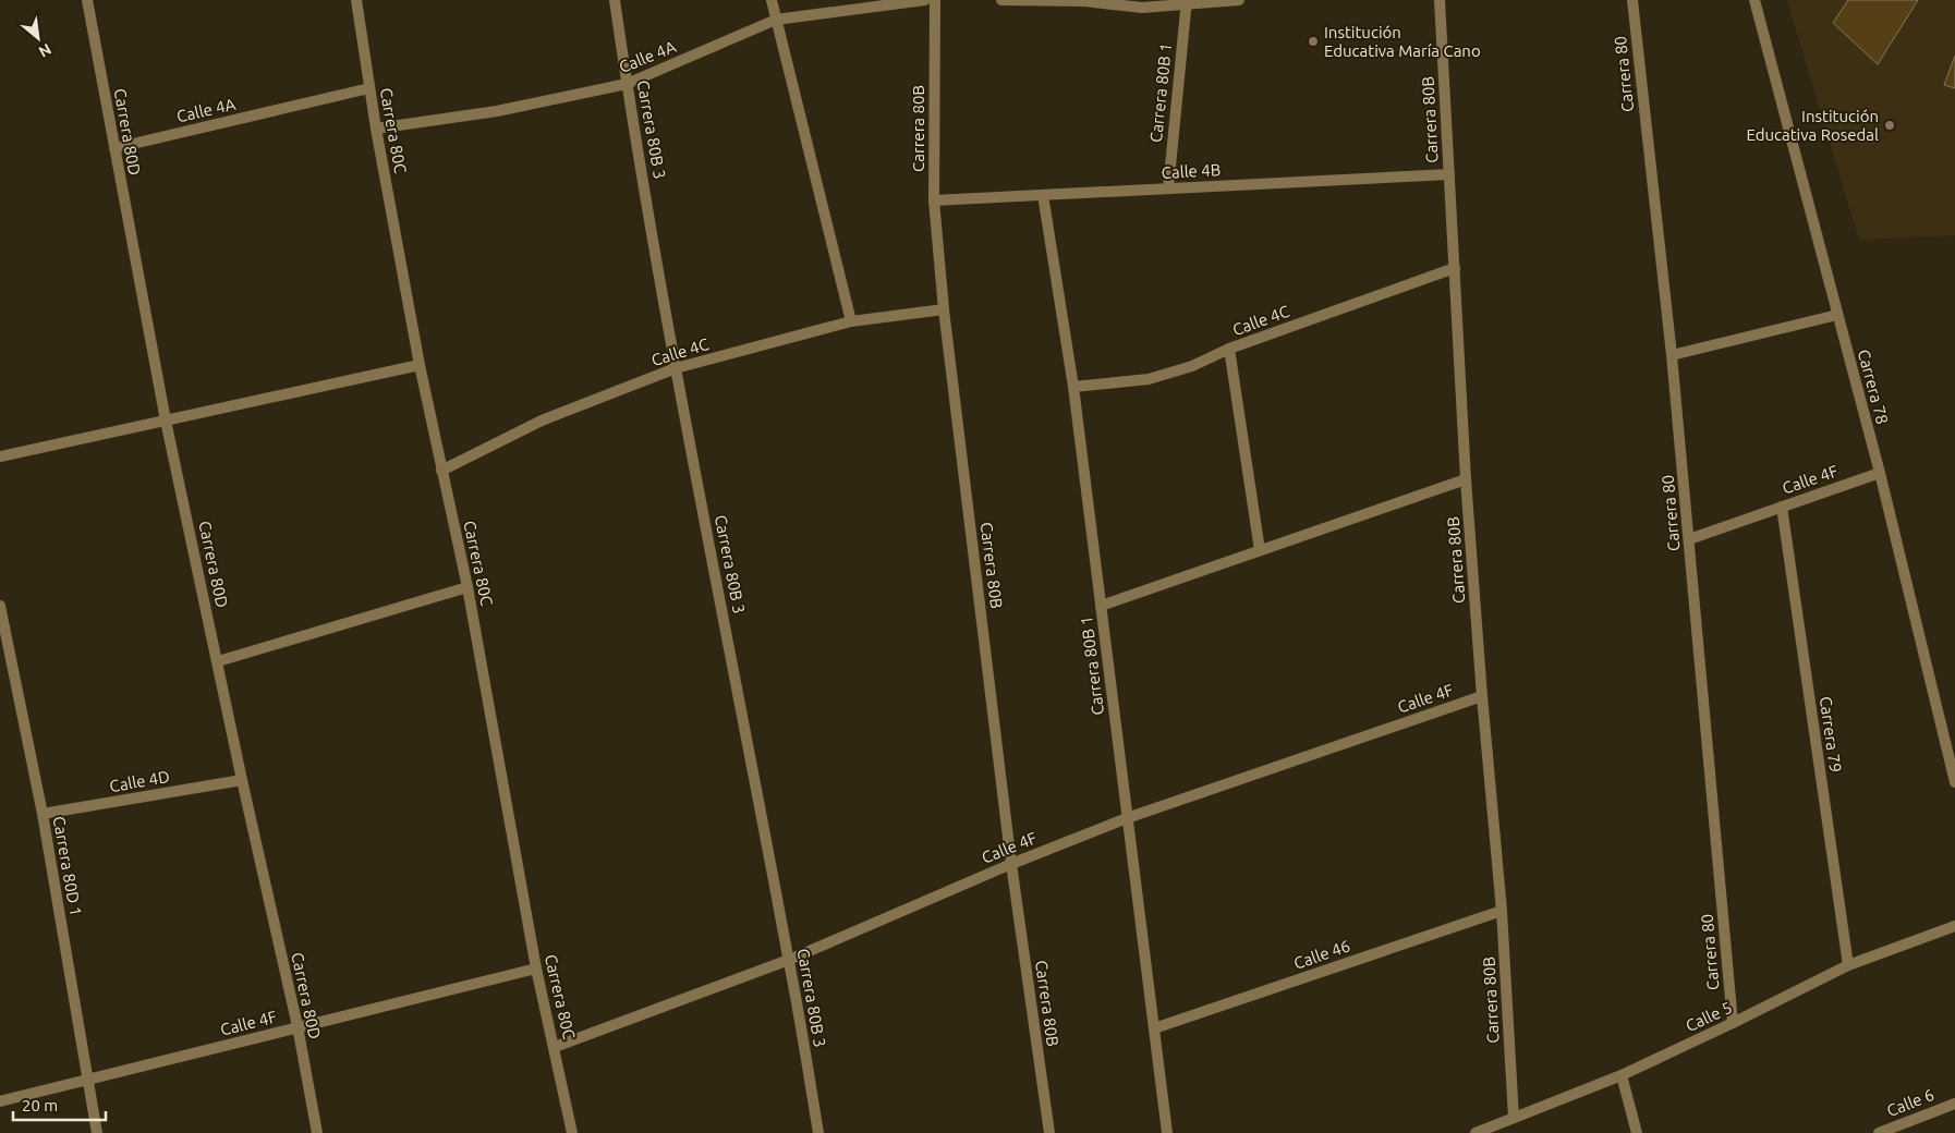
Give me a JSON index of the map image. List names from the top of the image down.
{
  "streets": {
    "street": [
      "Calle 4A",
      "Carrera 80",
      "Carrera 80B 1",
      "Carrera 80B",
      "Carrera 80B 3",
      "Carrera 80C",
      "Carrera 80D",
      "Calle 4B",
      "Calle 4C",
      "Carrera 78",
      "Calle 4F",
      "Carrera 79",
      "Calle 4D",
      "Carrera 80D 1",
      "Calle 46",
      "Calle 5",
      "Calle 6"
    ]
  },
  "crossings": [
    ["Calle 4A", "Carrera 80B 3"],
    ["Calle 4A", "Carrera 80C"],
    ["Calle 4A", "Carrera 80D"],
    ["Carrera 80", "Calle 4F"],
    ["Carrera 80", "Calle 5"],
    ["Carrera 80B 1", "Calle 4B"],
    ["Carrera 80B 1", "Calle 4C"],
    ["Carrera 80B 1", "Calle 4F"],
    ["Carrera 80B 1", "Calle 46"],
    ["Carrera 80B", "Calle 4B"],
    ["Carrera 80B", "Calle 4C"],
    ["Carrera 80B", "Calle 4F"],
    ["Carrera 80B", "Calle 46"],
    ["Carrera 80B", "Calle 5"],
    ["Carrera 80B 3", "Calle 4C"],
    ["Carrera 80B 3", "Calle 4F"],
    ["Carrera 80C", "Calle 4C"],
    ["Carrera 80C", "Calle 4F"],
    ["Carrera 80D", "Calle 4F"],
    ["Carrera 80D", "Calle 4D"],
    ["Carrera 78", "Calle 4F"],
    ["Calle 4F", "Carrera 79"],
    ["Calle 4F", "Carrera 80D 1"],
    ["Carrera 79", "Calle 5"],
    ["Calle 4D", "Carrera 80D 1"]
  ],
  "places": ["Institución Educativa María Cano", "Institución Educativa Rosedal"],
  "scale_bar": "20 m",
  "north": "bottom right"
}
